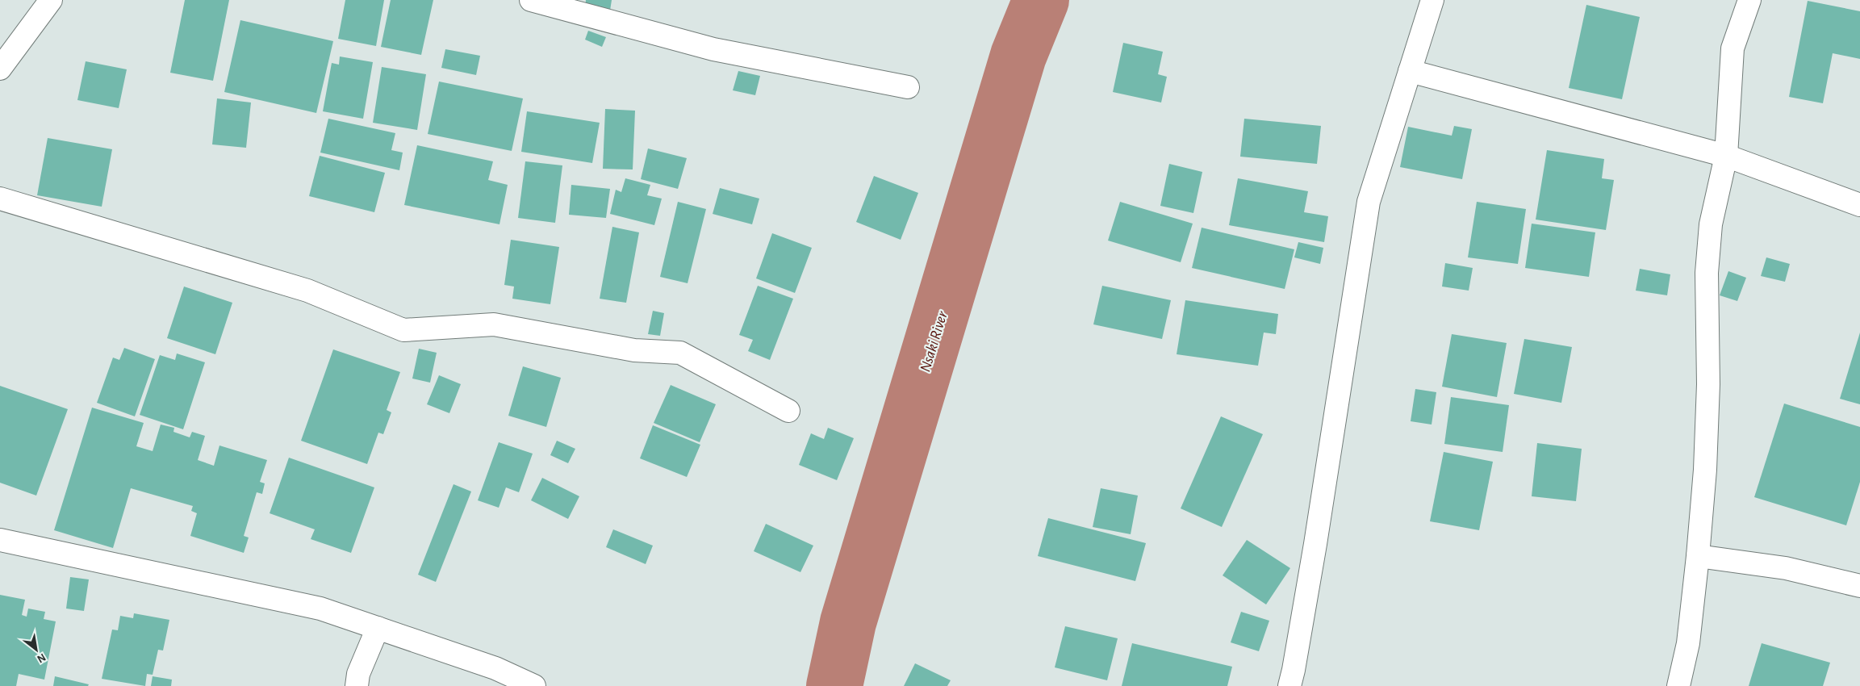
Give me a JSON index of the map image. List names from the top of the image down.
{
  "water": ["Nsaki River"],
  "north": "bottom right"
}
